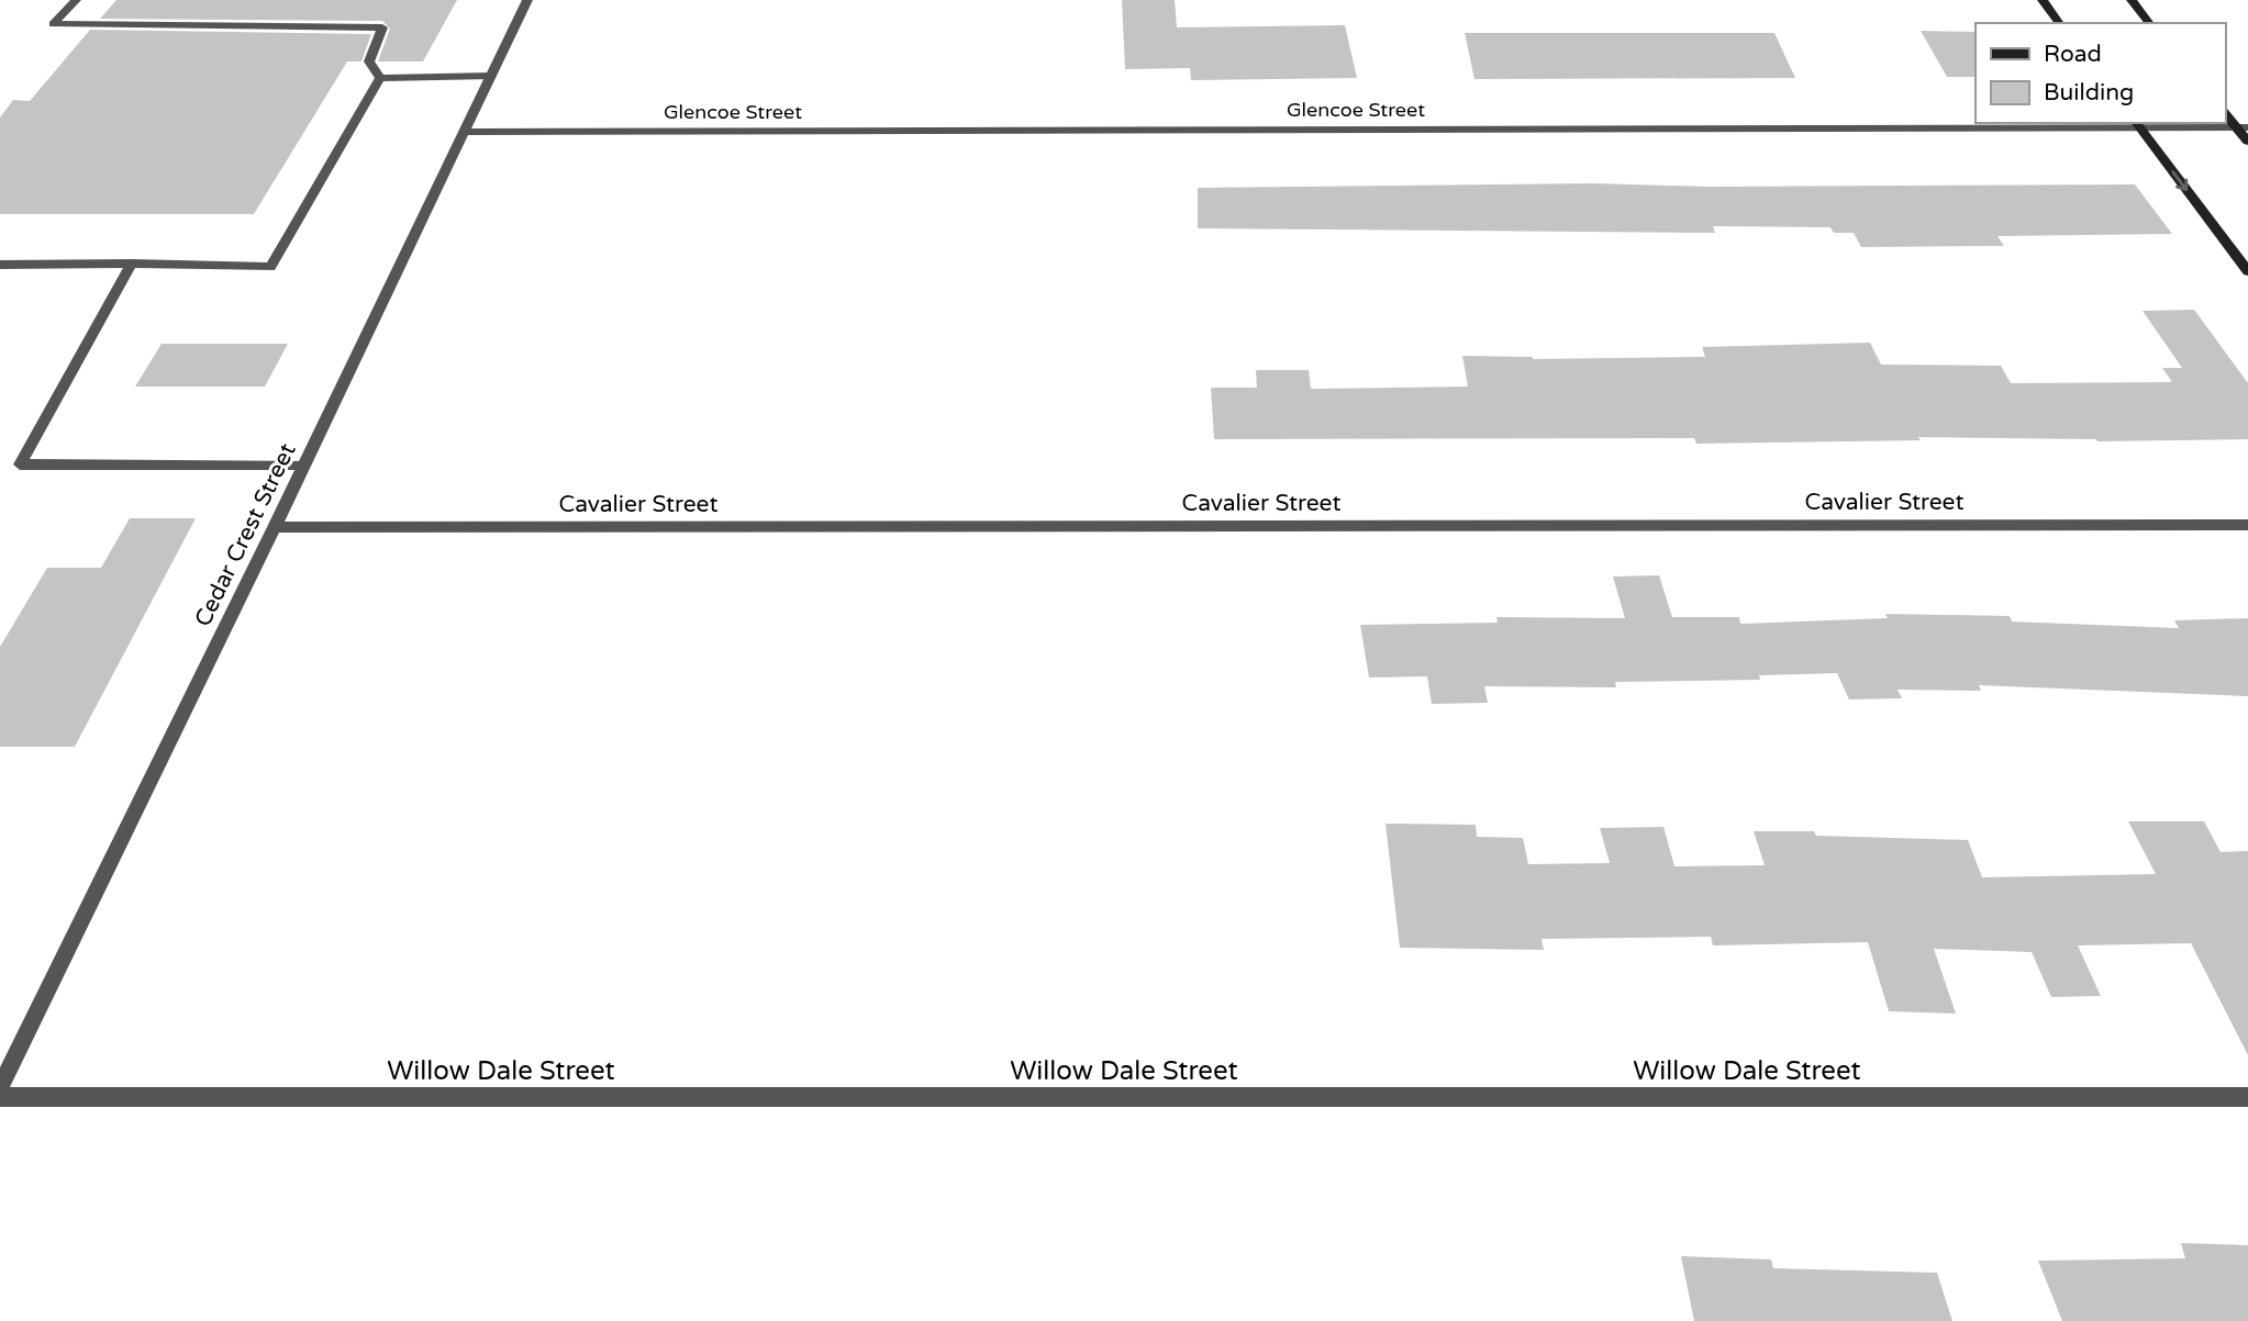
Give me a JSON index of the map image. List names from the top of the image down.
{
  "streets": {
    "street": [
      "Glencoe Street",
      "Cavalier Street",
      "Cedar Crest Street",
      "Willow Dale Street"
    ]
  },
  "crossings": [
    ["Glencoe Street", "Cedar Crest Street"],
    ["Cavalier Street", "Cedar Crest Street"]
  ],
  "legend": ["Road", "Building"]
}
